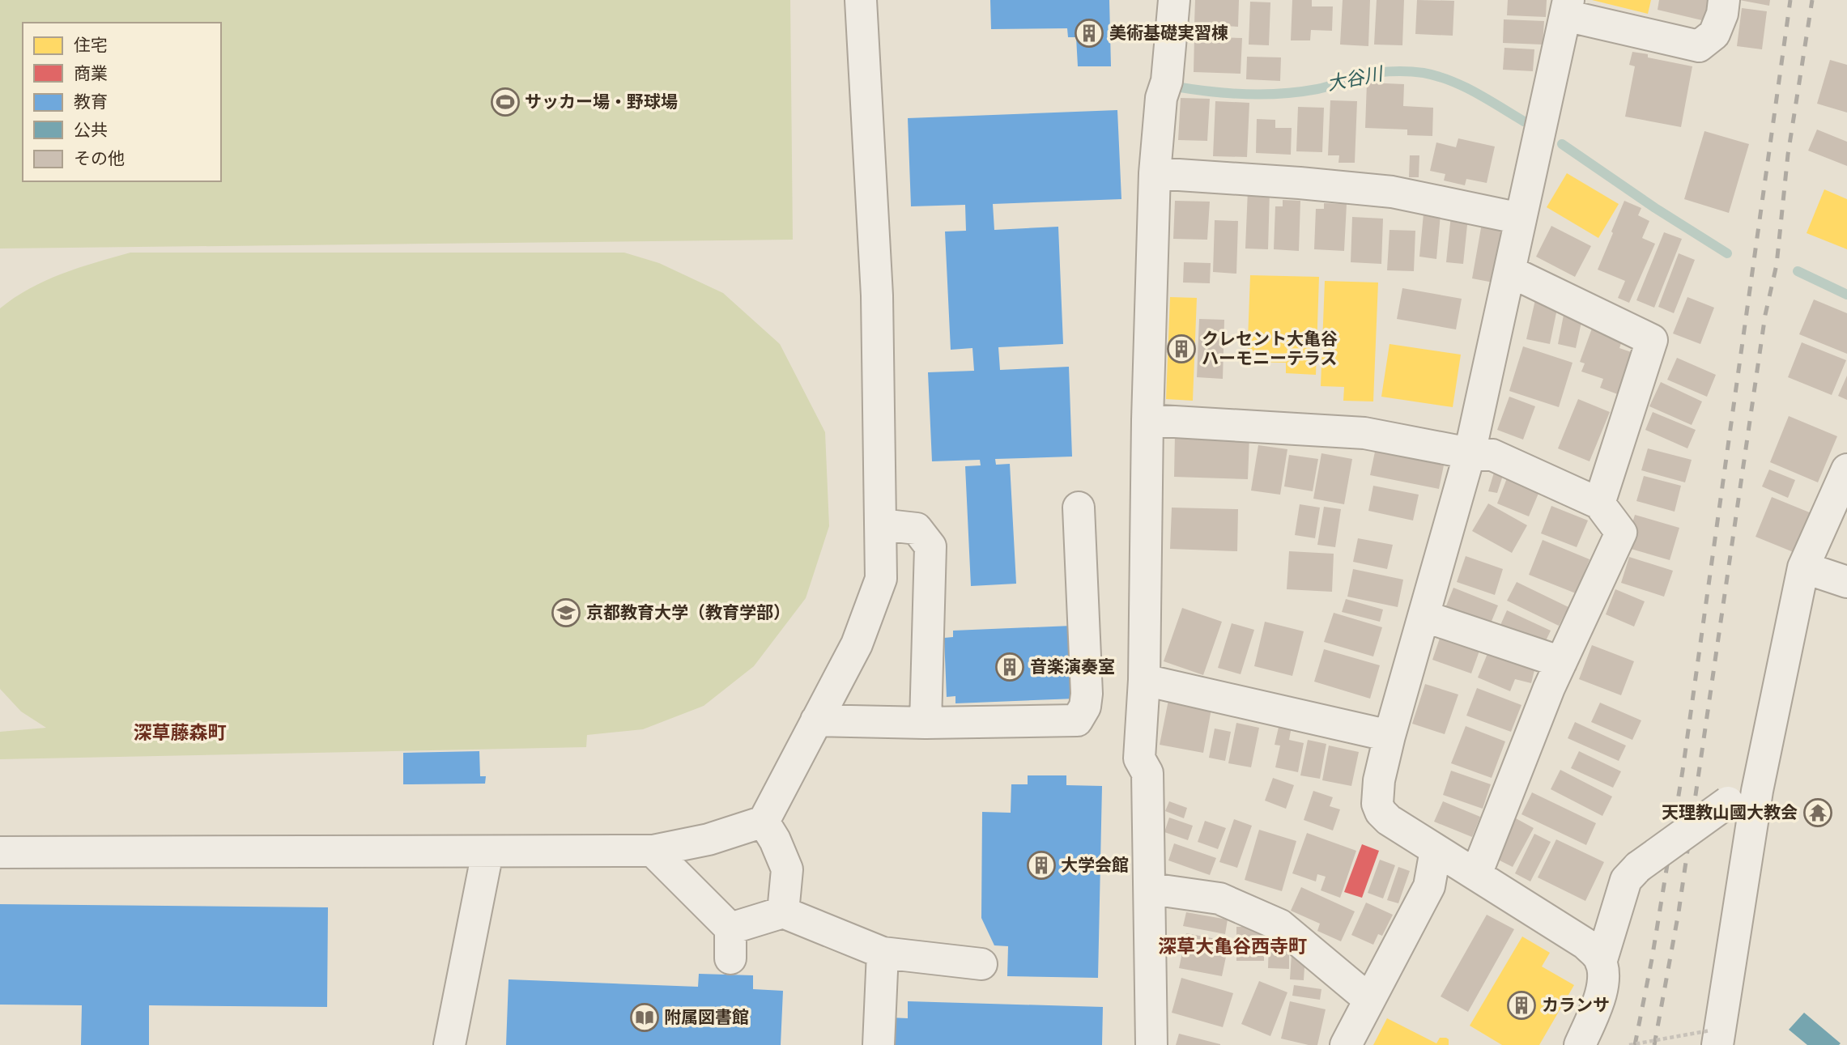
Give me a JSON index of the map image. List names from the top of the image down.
{
  "districts": ["深草藤森町", "深草大亀谷西寺町"],
  "water": ["大谷川"],
  "places": {
    "building": [
      "美術基礎実習棟",
      "クレセント大亀谷 ハーモニーテラス",
      "音楽演奏室",
      "大学会館",
      "カランサ"
    ],
    "sports": ["サッカー場・野球場"],
    "school or university": ["京都教育大学（教育学部）"],
    "temple": ["天理教山國大教会"],
    "library": ["附属図書館"]
  },
  "legend": [
    "住宅",
    "商業",
    "教育",
    "公共",
    "その他"
  ]
}
